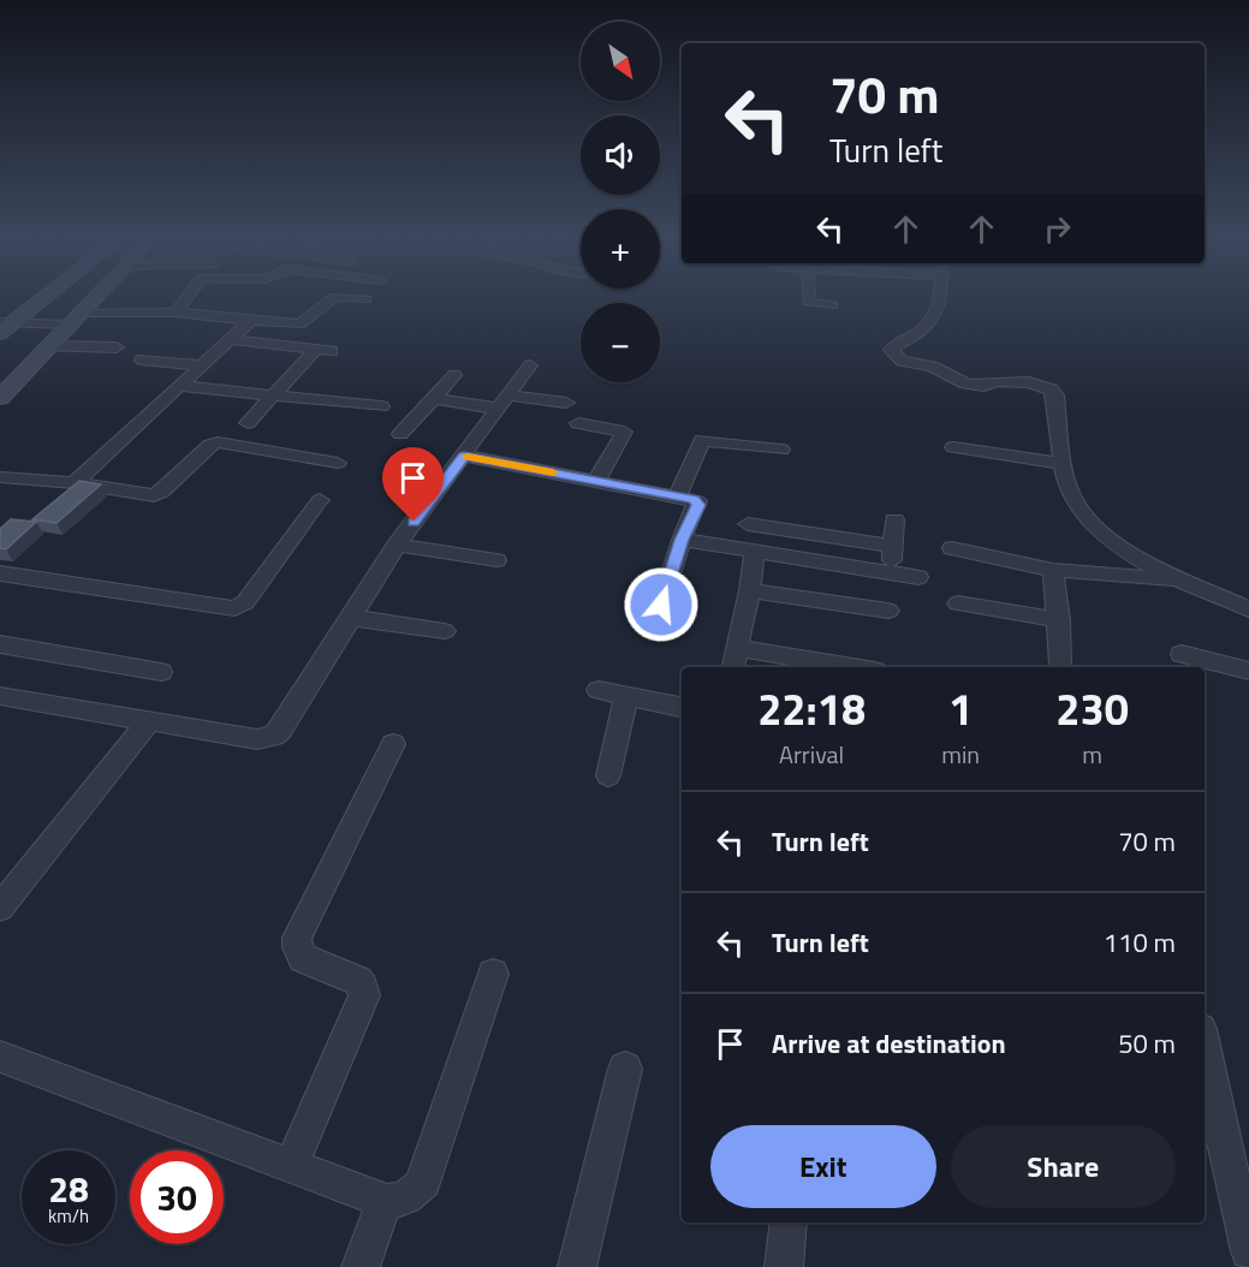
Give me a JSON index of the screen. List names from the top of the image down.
{
  "north": "bottom right",
  "page": {
    "map_buttons": ["+", "−"],
    "turn": ["70 m", "Turn left"],
    "eta": [
      "22:18",
      "Arrival",
      "1",
      "min",
      "230",
      "m"
    ],
    "list": [
      {
        "name": "Turn left",
        "value": "70 m"
      },
      {
        "name": "Turn left",
        "value": "110 m"
      },
      {
        "name": "Arrive at destination",
        "value": "50 m"
      }
    ],
    "buttons": ["Exit", "Share"],
    "speed": "28 km/h",
    "limit": "30"
  }
}
